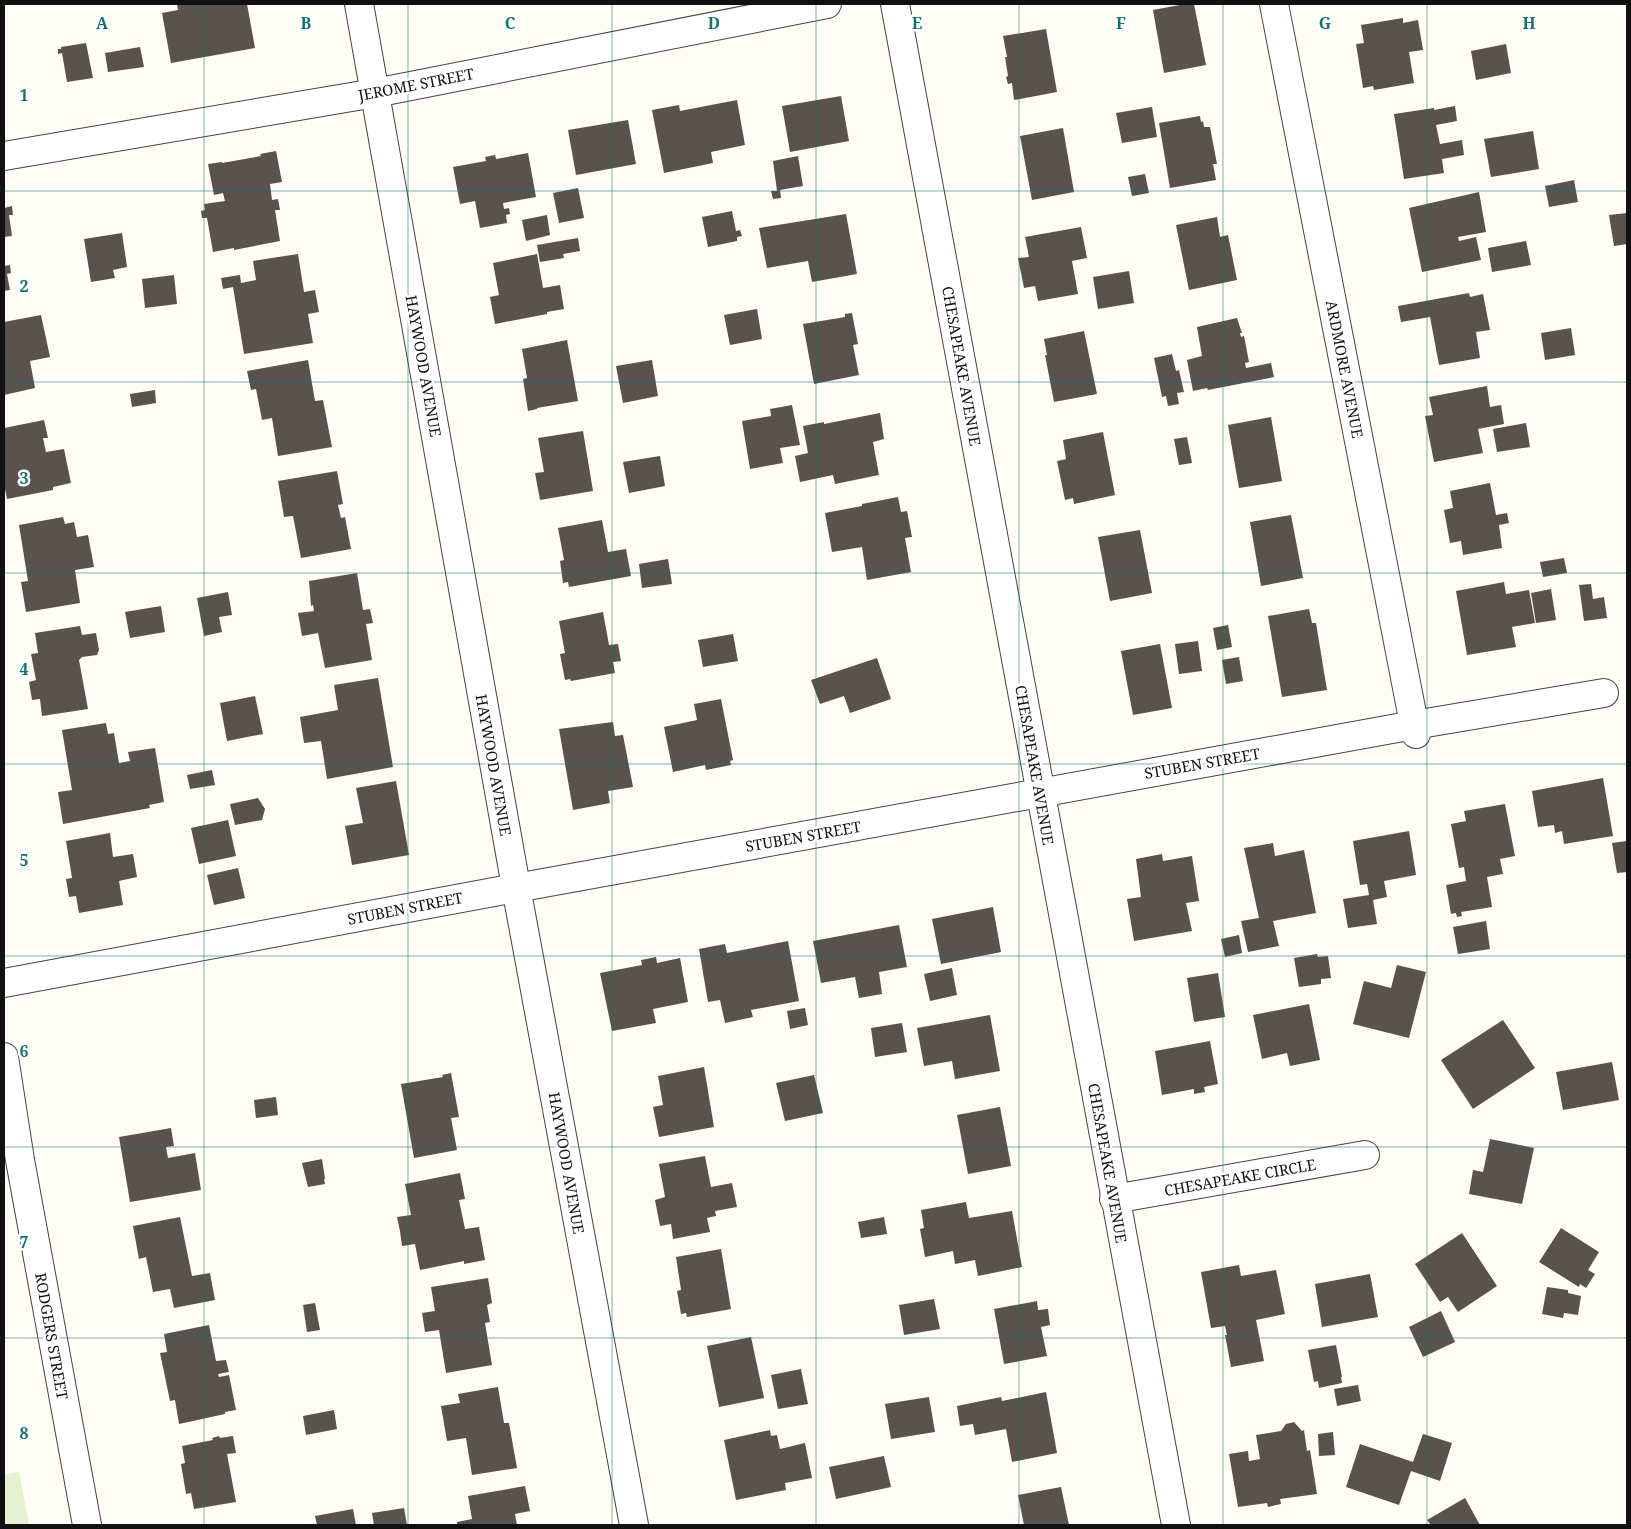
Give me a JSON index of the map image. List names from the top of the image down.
{
  "streets": {
    "street": [
      "JEROME STREET",
      "HAYWOOD AVENUE",
      "CHESAPEAKE AVENUE",
      "ARDMORE AVENUE",
      "STUBEN STREET",
      "CHESAPEAKE CIRCLE",
      "RODGERS STREET"
    ]
  },
  "crossings": [
    ["JEROME STREET", "HAYWOOD AVENUE"],
    ["HAYWOOD AVENUE", "STUBEN STREET"],
    ["CHESAPEAKE AVENUE", "STUBEN STREET"],
    ["CHESAPEAKE AVENUE", "CHESAPEAKE CIRCLE"],
    ["ARDMORE AVENUE", "STUBEN STREET"]
  ],
  "grid": {
    "columns": [
      "A",
      "B",
      "C",
      "D",
      "E",
      "F",
      "G",
      "H"
    ],
    "rows": [
      "1",
      "2",
      "3",
      "4",
      "5",
      "6",
      "7",
      "8"
    ]
  }
}
